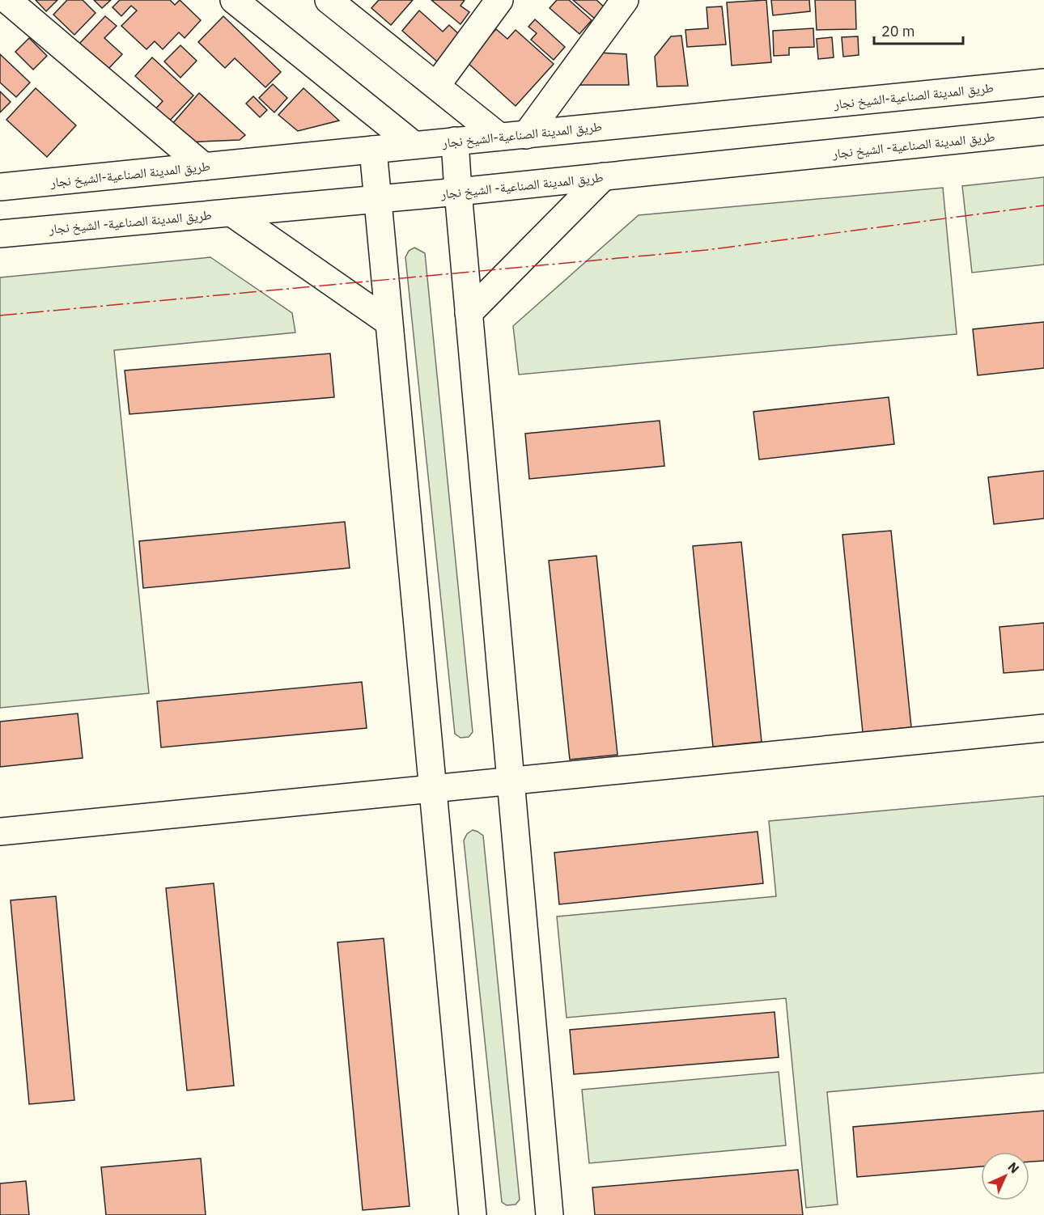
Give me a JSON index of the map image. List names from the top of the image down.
{
  "streets": {
    "street": ["طريق المدينة الصناعية-الشيخ نجار", "طريق المدينة الصناعية- الشيخ نجار"]
  },
  "scale_bar": "20 m",
  "north": "top right"
}
